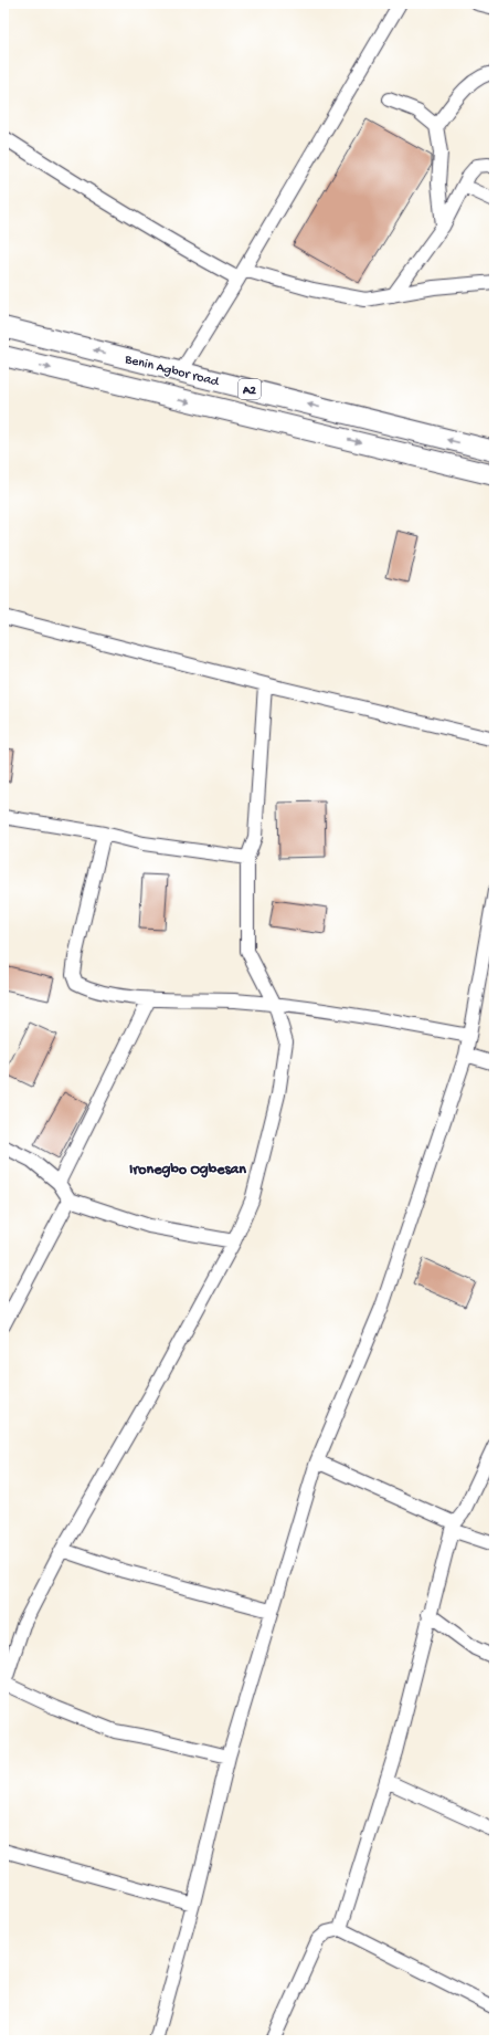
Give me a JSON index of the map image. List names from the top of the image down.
{
  "streets": {
    "highway": ["Benin Agbor road", "A2"]
  },
  "districts": ["Ironegbo Ogbesan"]
}
